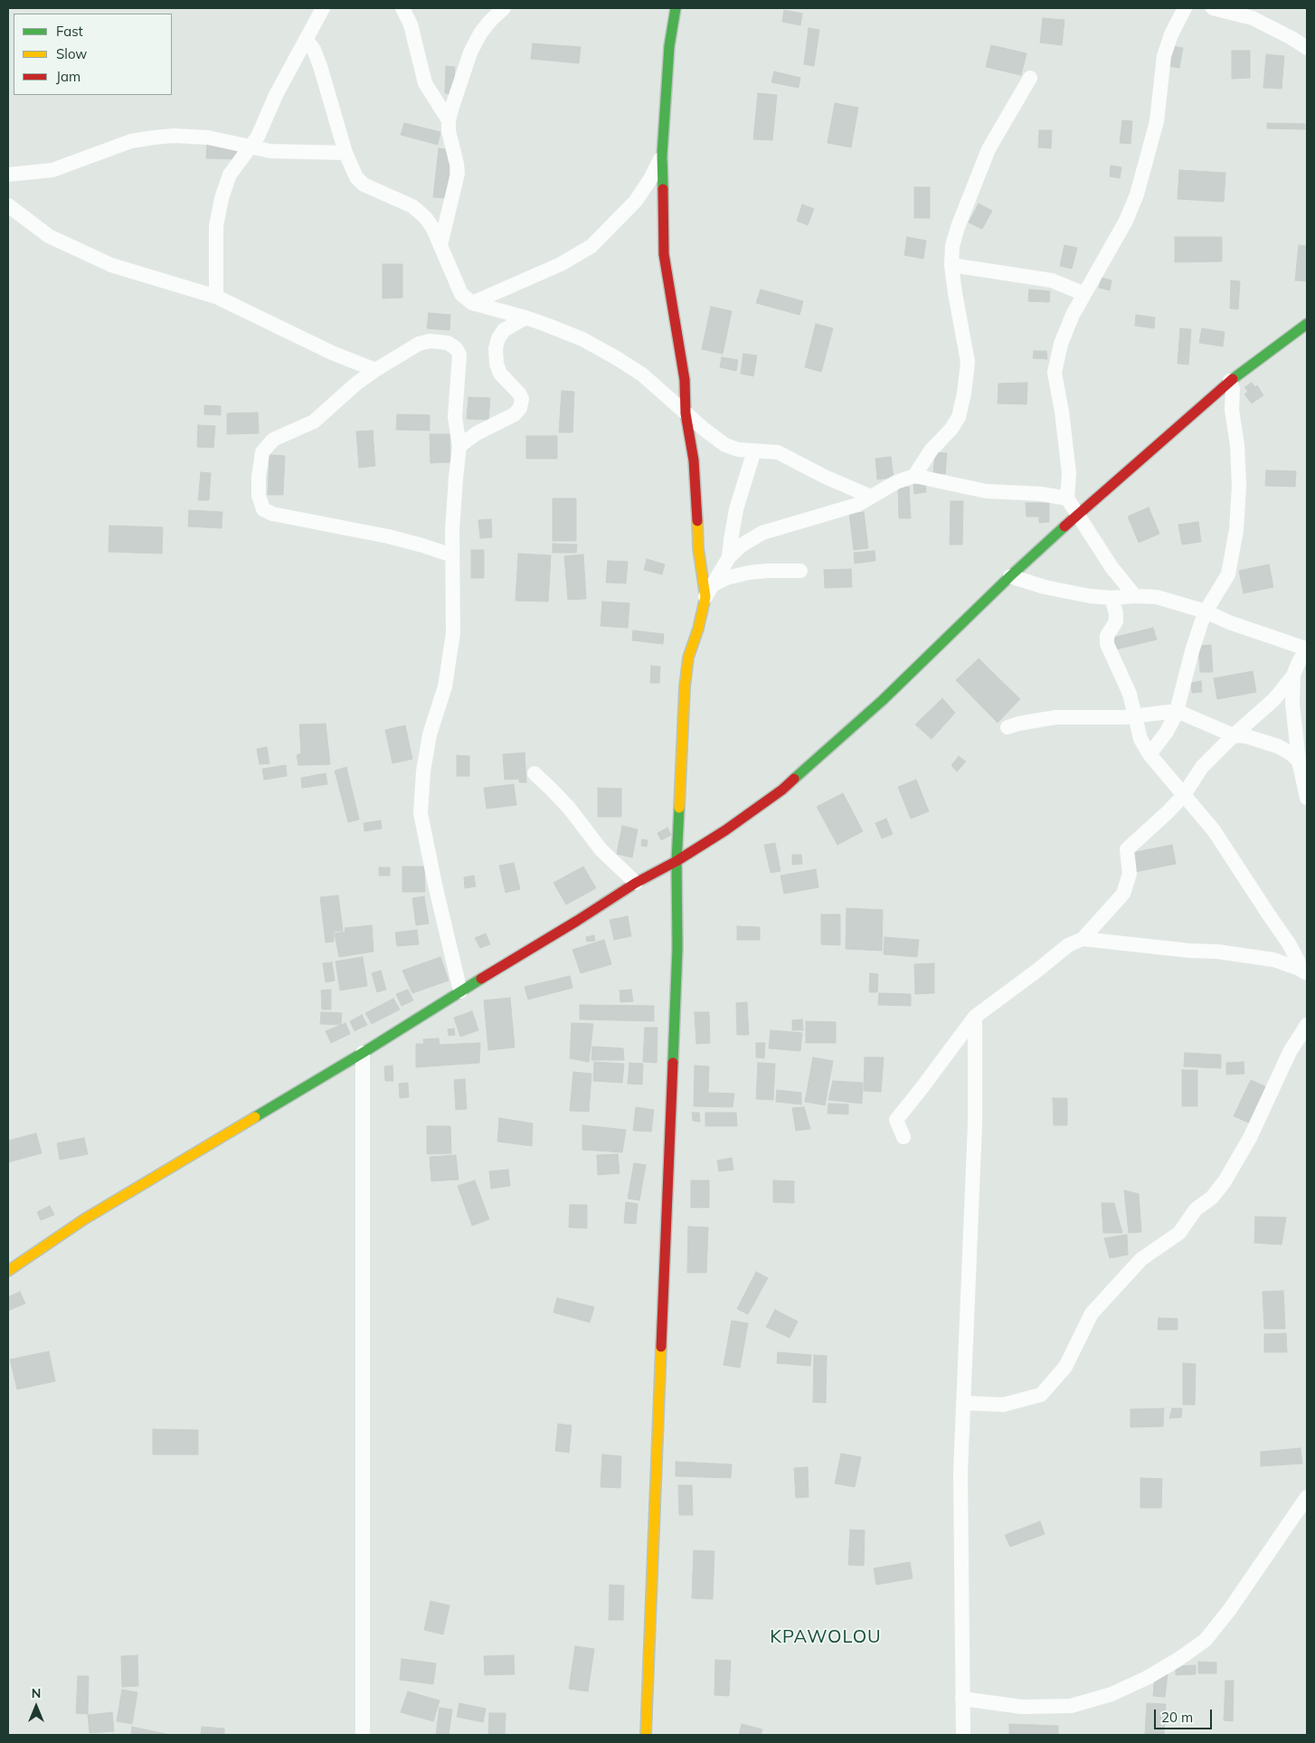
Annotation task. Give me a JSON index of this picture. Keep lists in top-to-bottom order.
{
  "districts": ["KPAWOLOU"],
  "legend": ["Fast", "Slow", "Jam"],
  "scale_bar": "20 m",
  "north": "top"
}
